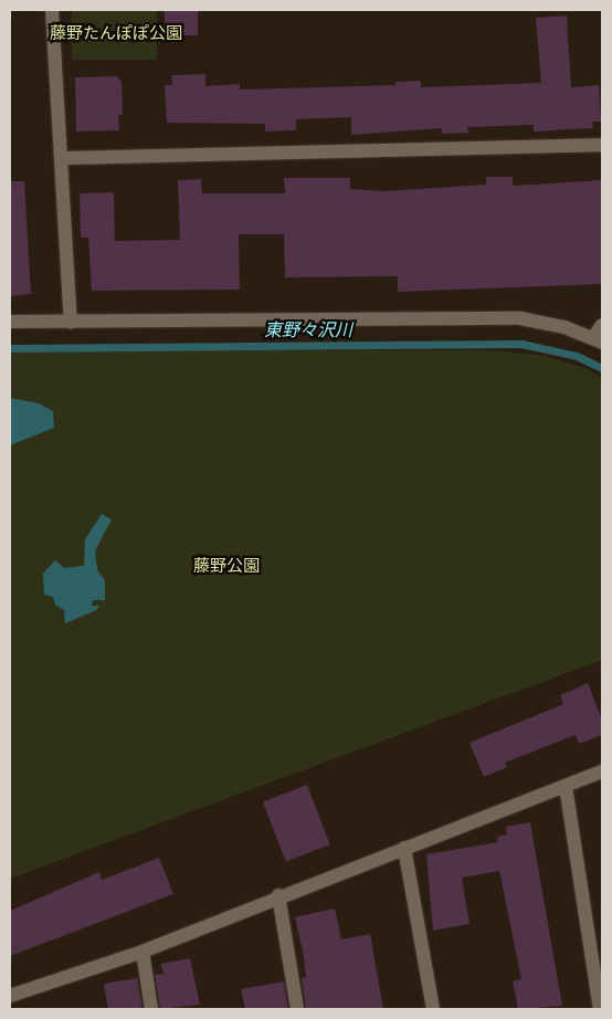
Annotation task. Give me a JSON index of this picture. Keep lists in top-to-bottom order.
{
  "water": ["東野々沢川"],
  "parks": ["藤野たんぽぽ公園", "藤野公園"]
}
